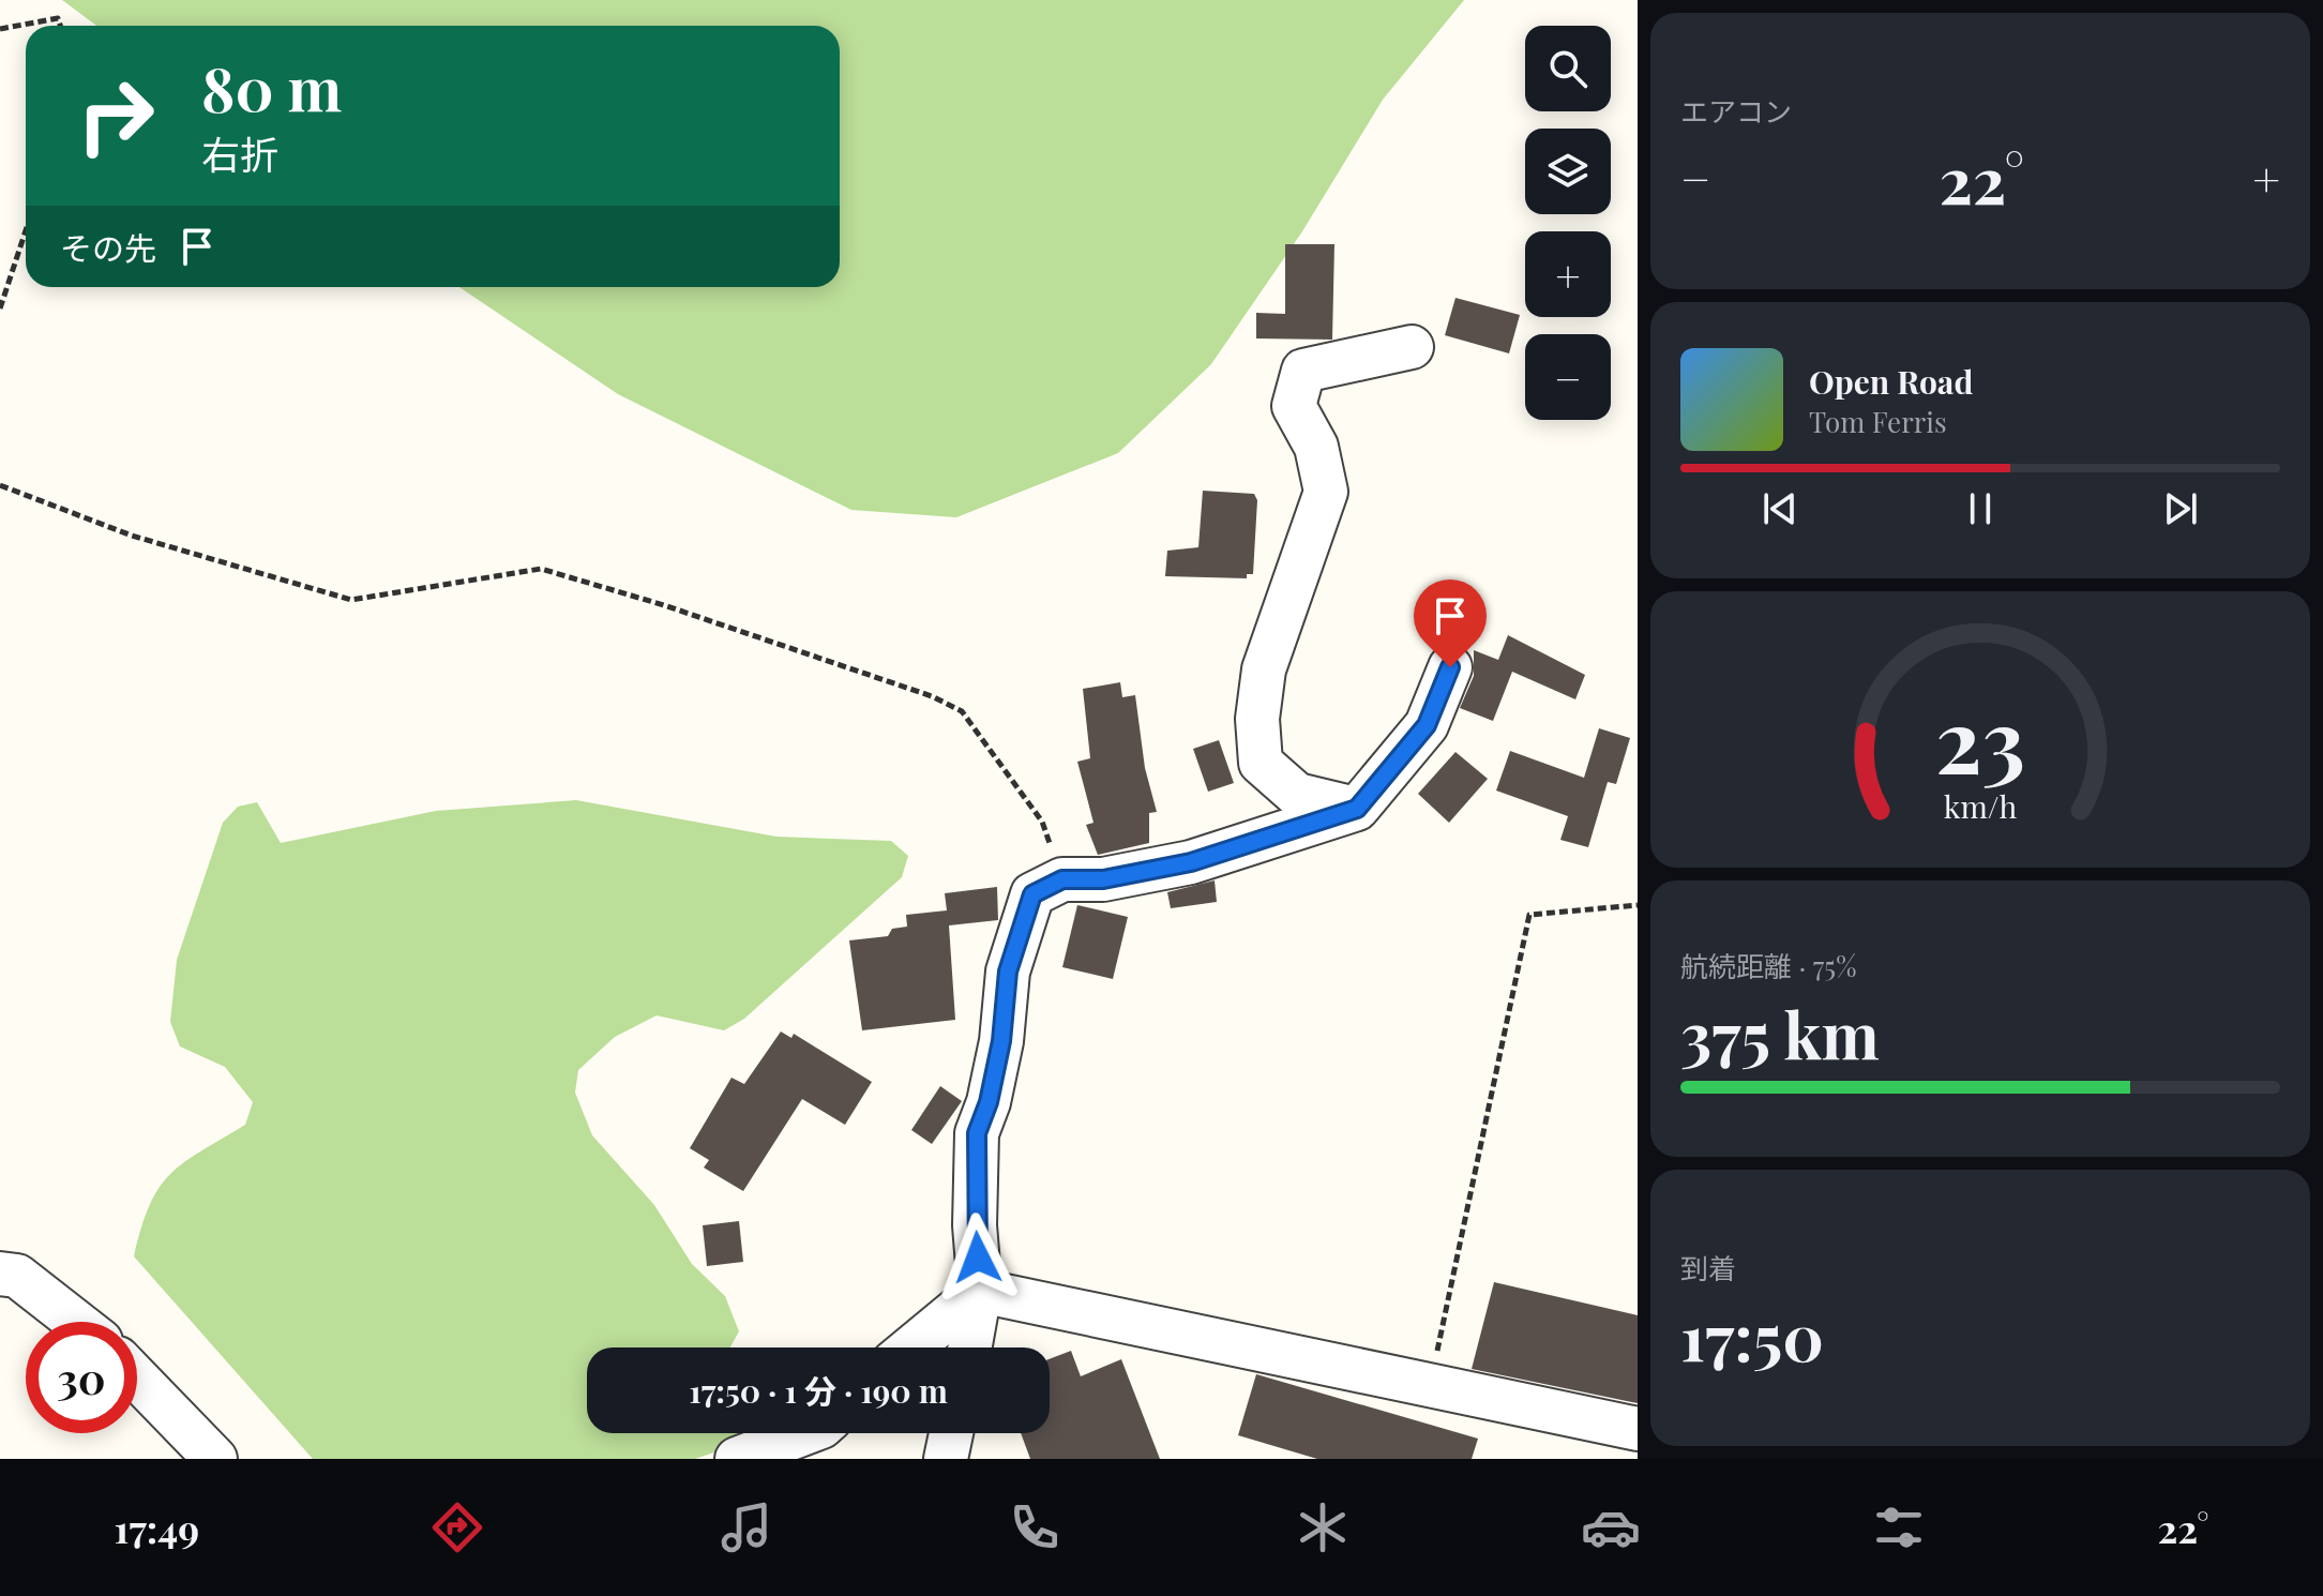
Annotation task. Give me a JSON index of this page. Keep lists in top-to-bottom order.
{
  "page": {
    "tile": [
      "エアコン",
      ["航続距離 · 75%", "375 km"],
      ["到着", "17:50"]
    ],
    "map_buttons": ["+", "−"],
    "turn": ["80 m", "右折"],
    "heat": ["−", "22°", "+"],
    "then": "その先",
    "song": ["Open Road", "Tom Ferris"],
    "limit": "30",
    "trip": "17:50 · 1 分 · 190 m",
    "tabs": ["17:49", "22°"],
    "gauge": ["23", "km/h"]
  }
}
